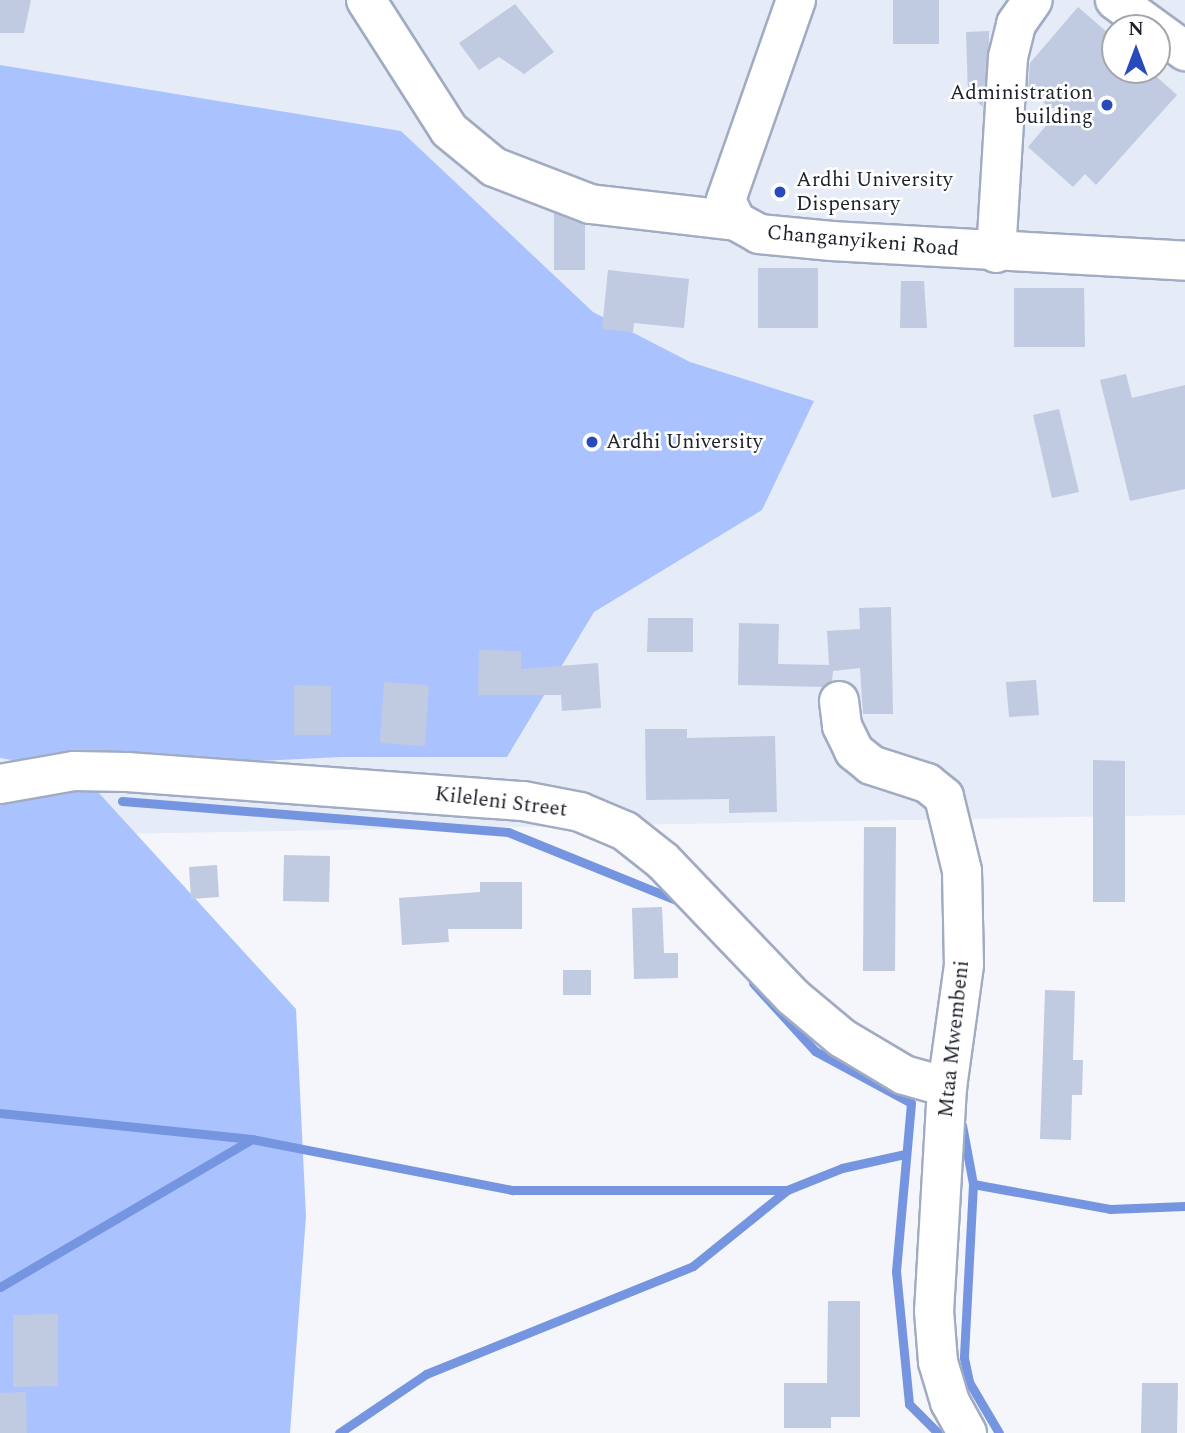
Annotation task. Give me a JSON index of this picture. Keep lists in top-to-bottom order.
{
  "streets": {
    "street": ["Changanyikeni Road", "Kileleni Street", "Mtaa Mwembeni"]
  },
  "crossings": [
    ["Kileleni Street", "Mtaa Mwembeni"]
  ],
  "places": ["Administration building", "Ardhi University Dispensary", "Ardhi University"],
  "north": "top"
}
